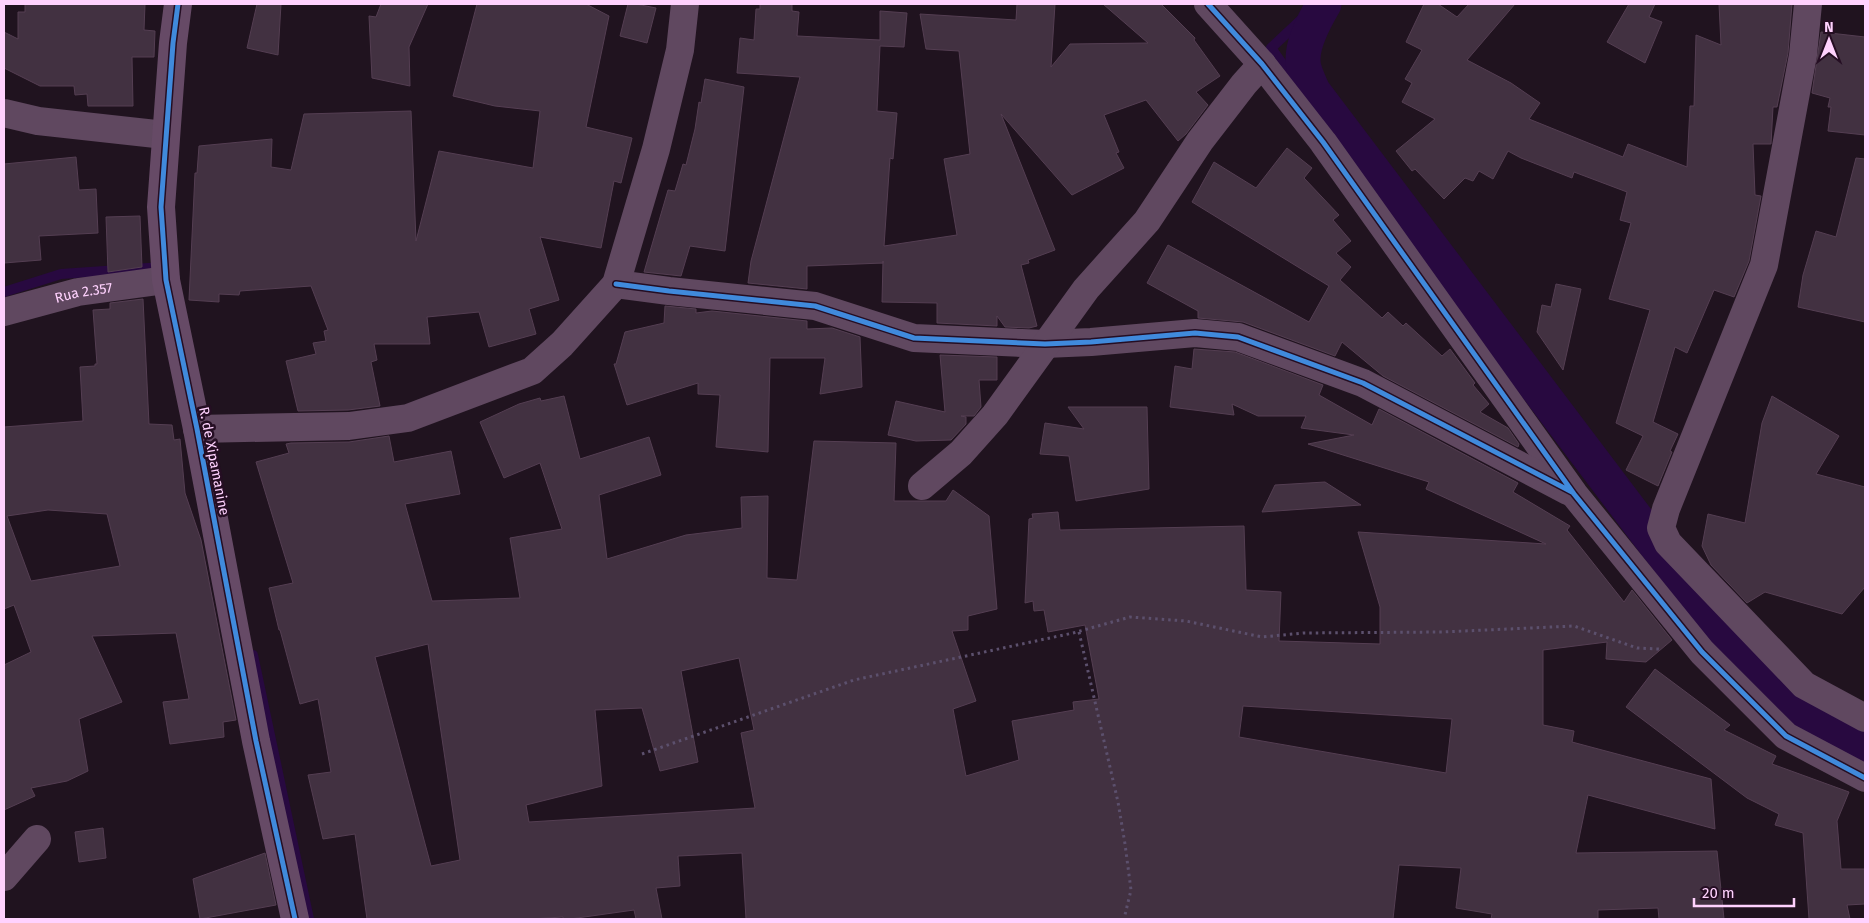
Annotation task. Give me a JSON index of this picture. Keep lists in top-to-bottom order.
{
  "streets": {
    "street": ["Rua 2.357", "R. de Xipamanine"]
  },
  "crossings": [
    ["Rua 2.357", "R. de Xipamanine"]
  ],
  "scale_bar": "20 m",
  "north": "top"
}
